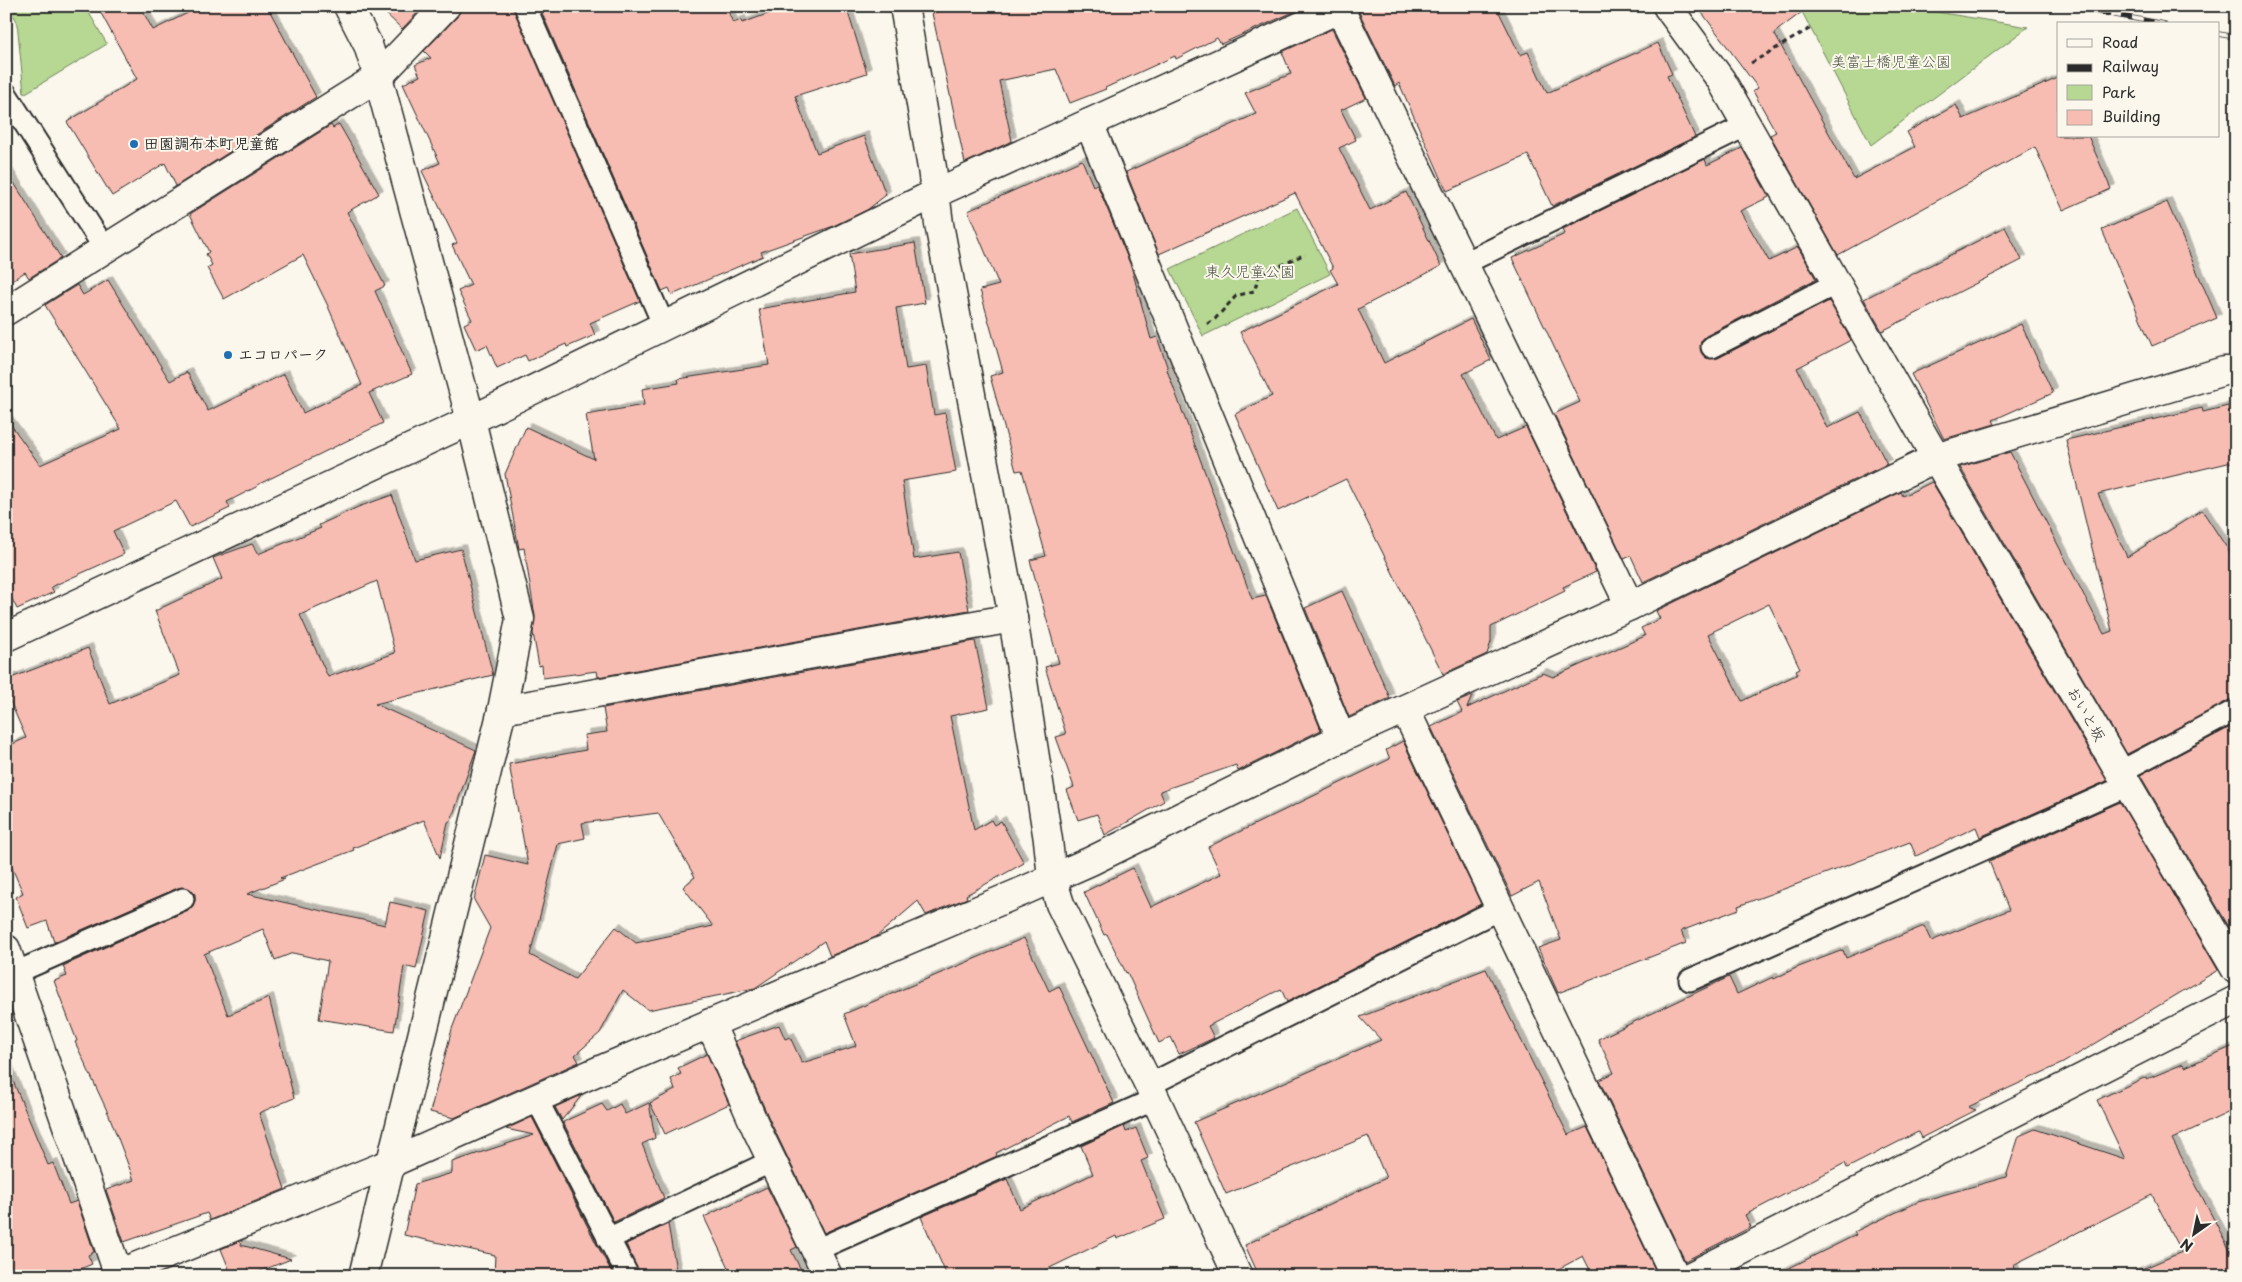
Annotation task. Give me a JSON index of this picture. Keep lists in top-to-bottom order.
{
  "streets": {
    "street": ["おいと坂"]
  },
  "parks": ["美富士橋児童公園", "東久児童公園"],
  "places": ["田園調布本町児童館", "エコロパーク"],
  "legend": [
    "Road",
    "Railway",
    "Park",
    "Building"
  ],
  "north": "bottom left"
}
